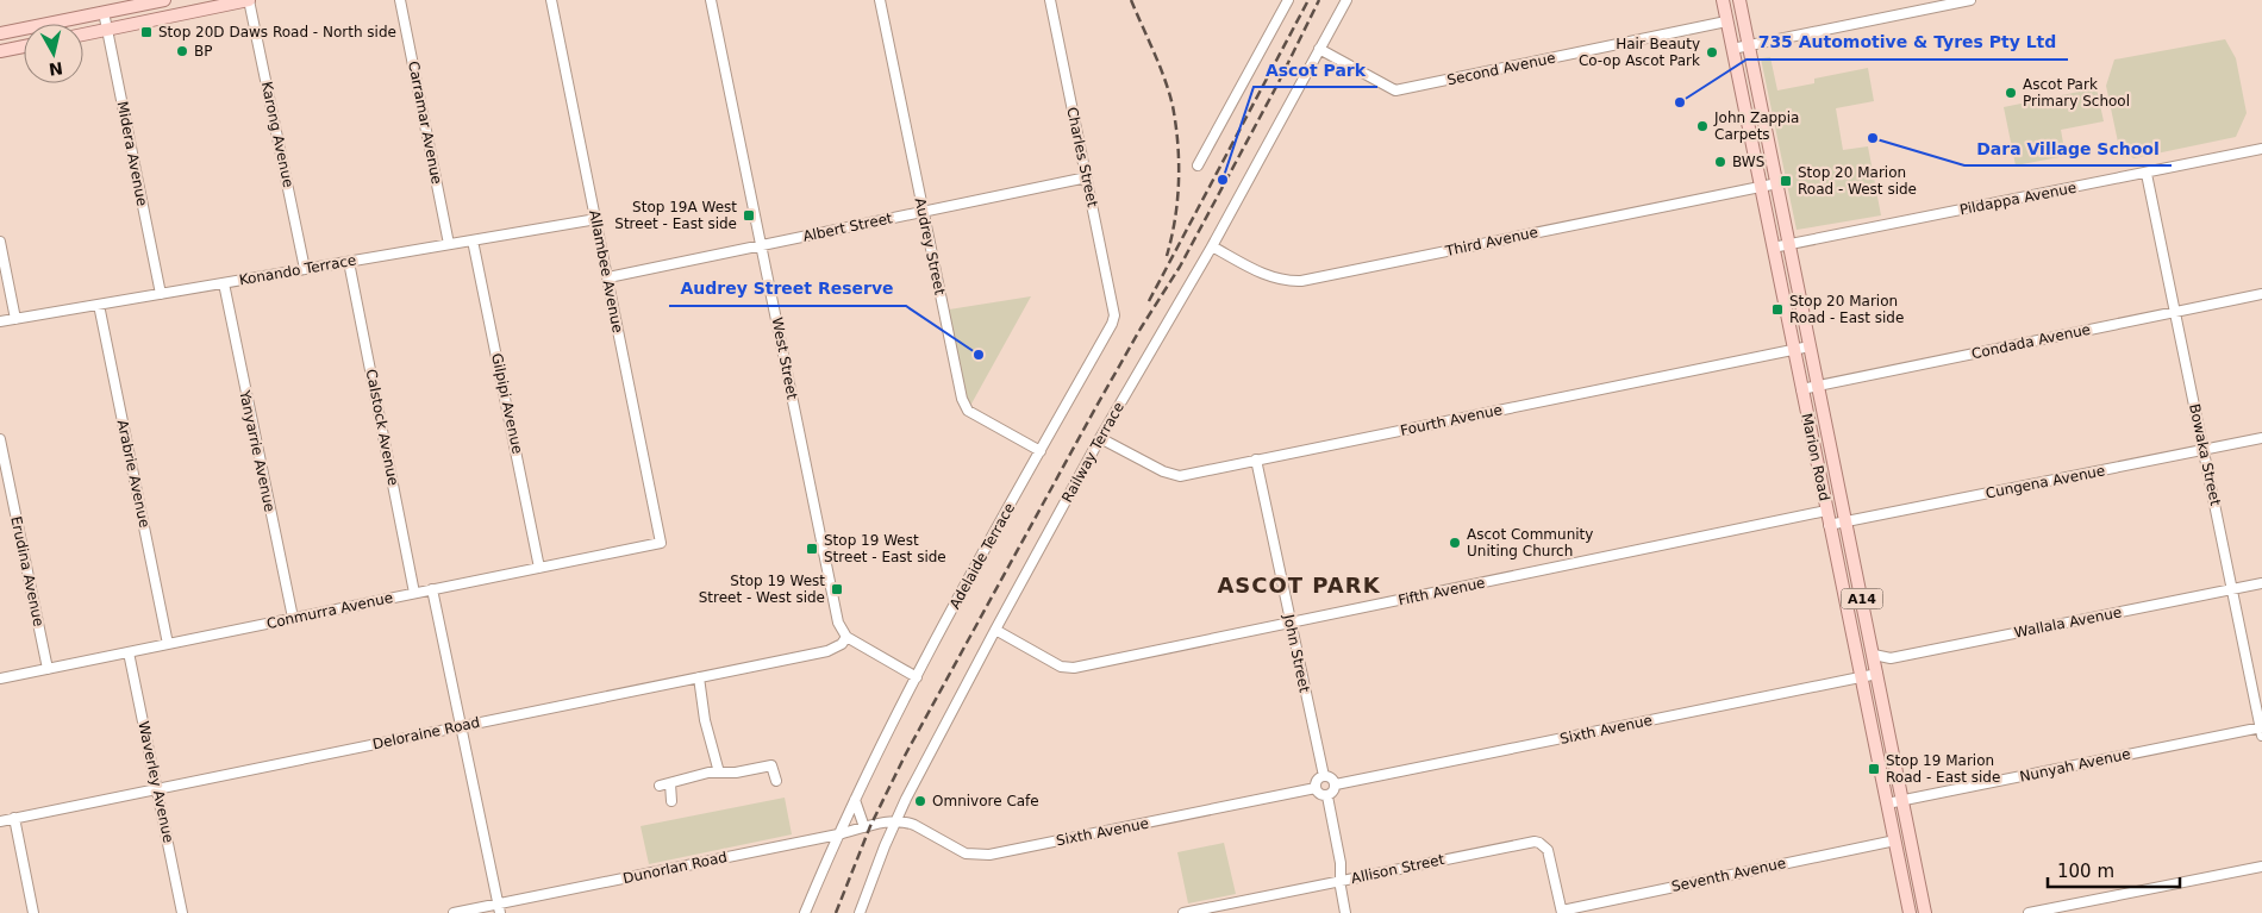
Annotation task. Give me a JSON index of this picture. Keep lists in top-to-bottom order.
{
  "streets": {
    "main road": ["Marion Road", "A14"],
    "street": [
      "Second Avenue",
      "Carramar Avenue",
      "Karong Avenue",
      "Midera Avenue",
      "Charles Street",
      "Pildappa Avenue",
      "Albert Street",
      "Third Avenue",
      "Audrey Street",
      "Konando Terrace",
      "Allambee Avenue",
      "Condada Avenue",
      "West Street",
      "Gilpipi Avenue",
      "Fourth Avenue",
      "Calstock Avenue",
      "Yanyarrie Avenue",
      "Railway Terrace",
      "Bowaka Street",
      "Arabrie Avenue",
      "Cungena Avenue",
      "Adelaide Terrace",
      "Erudina Avenue",
      "Fifth Avenue",
      "Conmurra Avenue",
      "Wallala Avenue",
      "John Street",
      "Sixth Avenue",
      "Deloraine Road",
      "Nunyah Avenue",
      "Waverley Avenue",
      "Dunorlan Road",
      "Allison Street",
      "Seventh Avenue"
    ]
  },
  "crossings": [
    ["Second Avenue", "Railway Terrace"],
    ["Second Avenue", "Marion Road"],
    ["Carramar Avenue", "Konando Terrace"],
    ["Karong Avenue", "Konando Terrace"],
    ["Midera Avenue", "Konando Terrace"],
    ["Charles Street", "Albert Street"],
    ["Charles Street", "Adelaide Terrace"],
    ["Pildappa Avenue", "Bowaka Street"],
    ["Pildappa Avenue", "Marion Road"],
    ["Albert Street", "Audrey Street"],
    ["Albert Street", "Allambee Avenue"],
    ["Albert Street", "West Street"],
    ["Third Avenue", "Railway Terrace"],
    ["Third Avenue", "Marion Road"],
    ["Audrey Street", "Adelaide Terrace"],
    ["Konando Terrace", "Allambee Avenue"],
    ["Konando Terrace", "Gilpipi Avenue"],
    ["Konando Terrace", "Calstock Avenue"],
    ["Konando Terrace", "Yanyarrie Avenue"],
    ["Konando Terrace", "Arabrie Avenue"],
    ["Allambee Avenue", "Conmurra Avenue"],
    ["Condada Avenue", "Bowaka Street"],
    ["Condada Avenue", "Marion Road"],
    ["West Street", "Deloraine Road"],
    ["Gilpipi Avenue", "Conmurra Avenue"],
    ["Fourth Avenue", "Railway Terrace"],
    ["Fourth Avenue", "Marion Road"],
    ["Fourth Avenue", "John Street"],
    ["Calstock Avenue", "Conmurra Avenue"],
    ["Yanyarrie Avenue", "Conmurra Avenue"],
    ["Railway Terrace", "Fifth Avenue"],
    ["Railway Terrace", "Sixth Avenue"],
    ["Railway Terrace", "Dunorlan Road"],
    ["Bowaka Street", "Cungena Avenue"],
    ["Bowaka Street", "Wallala Avenue"],
    ["Bowaka Street", "Nunyah Avenue"],
    ["Marion Road", "Cungena Avenue"],
    ["Marion Road", "Fifth Avenue"],
    ["Marion Road", "Wallala Avenue"],
    ["Marion Road", "Sixth Avenue"],
    ["Marion Road", "Nunyah Avenue"],
    ["Marion Road", "Seventh Avenue"],
    ["Arabrie Avenue", "Conmurra Avenue"],
    ["Adelaide Terrace", "Dunorlan Road"],
    ["Erudina Avenue", "Conmurra Avenue"],
    ["Fifth Avenue", "John Street"],
    ["Conmurra Avenue", "Waverley Avenue"],
    ["John Street", "Sixth Avenue"],
    ["Sixth Avenue", "Dunorlan Road"],
    ["Deloraine Road", "Waverley Avenue"],
    ["Allison Street", "Seventh Avenue"]
  ],
  "districts": ["ASCOT PARK"],
  "places": {
    "transit": [
      "Stop 20D Daws Road - North side",
      "Stop 20 Marion Road - West side",
      "Stop 19A West Street - East side",
      "Stop 20 Marion Road - East side",
      "Stop 19 West Street - East side",
      "Stop 19 West Street - West side",
      "Stop 19 Marion Road - East side"
    ],
    "other": [
      "BP",
      "Hair Beauty Co-op Ascot Park",
      "Ascot Park Primary School",
      "735 Automotive & Tyres Pty Ltd",
      "John Zappia Carpets",
      "Dara Village School",
      "BWS",
      "Ascot Park",
      "Audrey Street Reserve",
      "Ascot Community Uniting Church",
      "Omnivore Cafe"
    ]
  },
  "scale_bar": "100 m",
  "north": "bottom"
}
